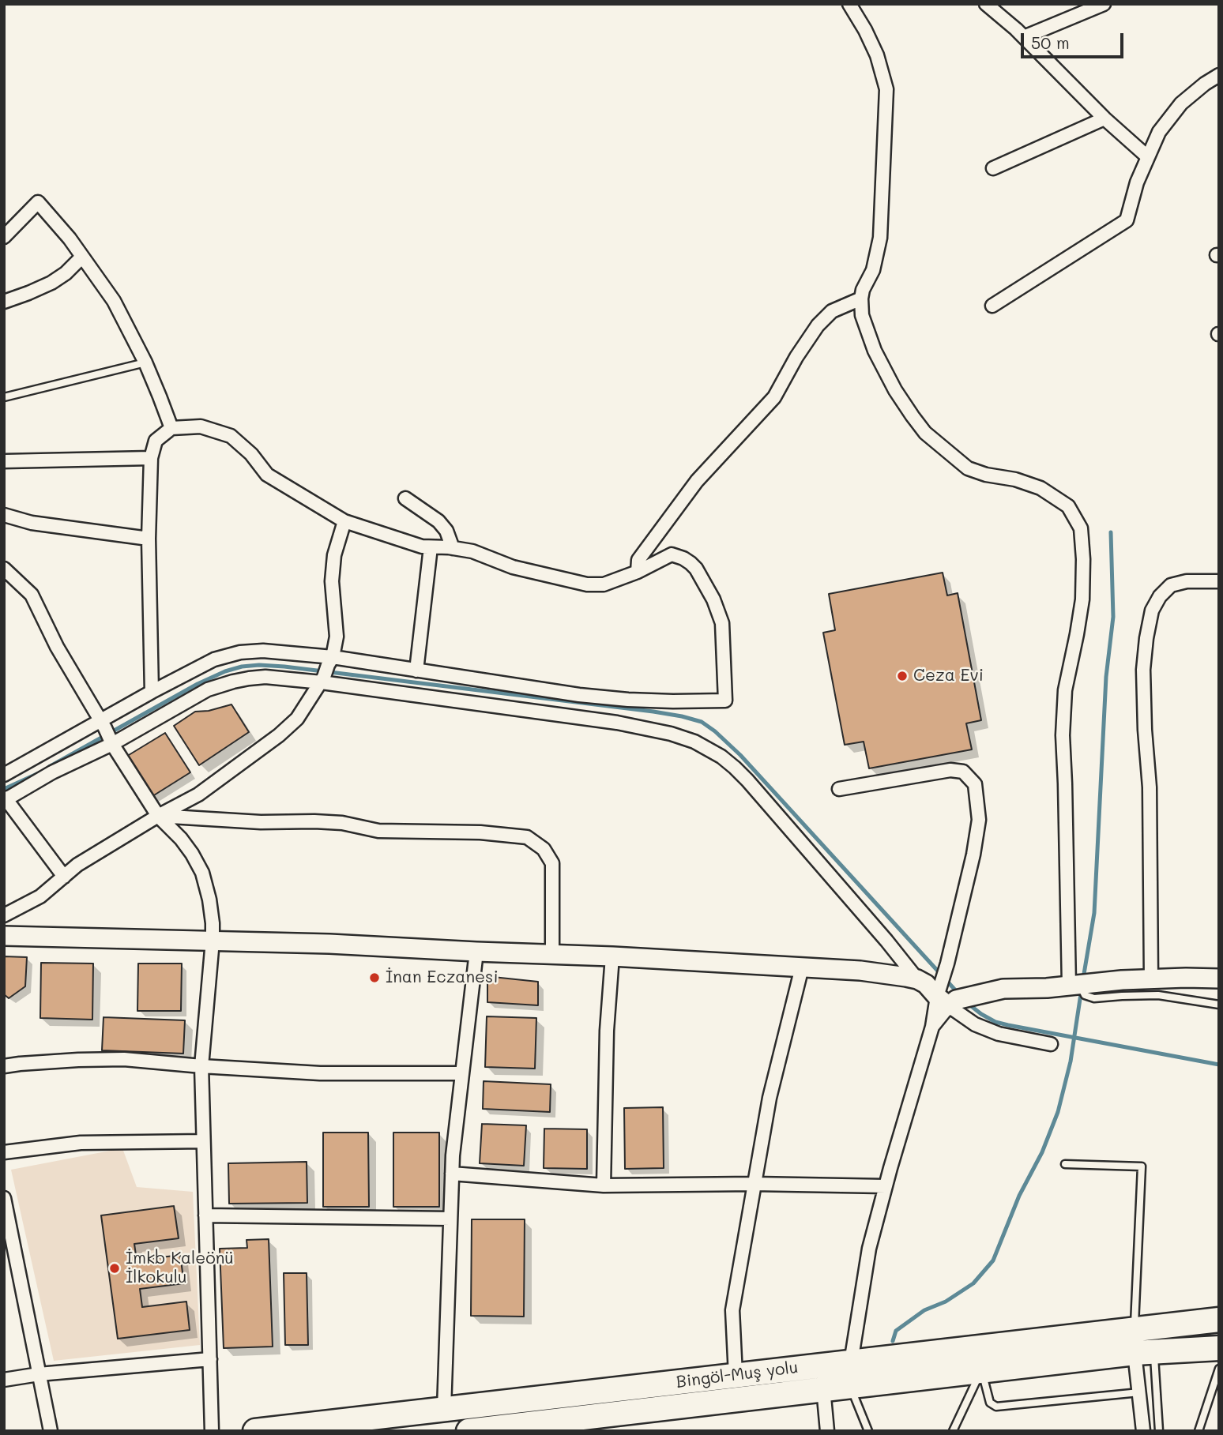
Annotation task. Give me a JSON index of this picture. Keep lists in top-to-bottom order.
{
  "streets": {
    "highway": ["Bingöl-Muş yolu"]
  },
  "places": ["Ceza Evi", "İnan Eczanesi", "İmkb Kaleönü İlkokulu"],
  "scale_bar": "50 m"
}
